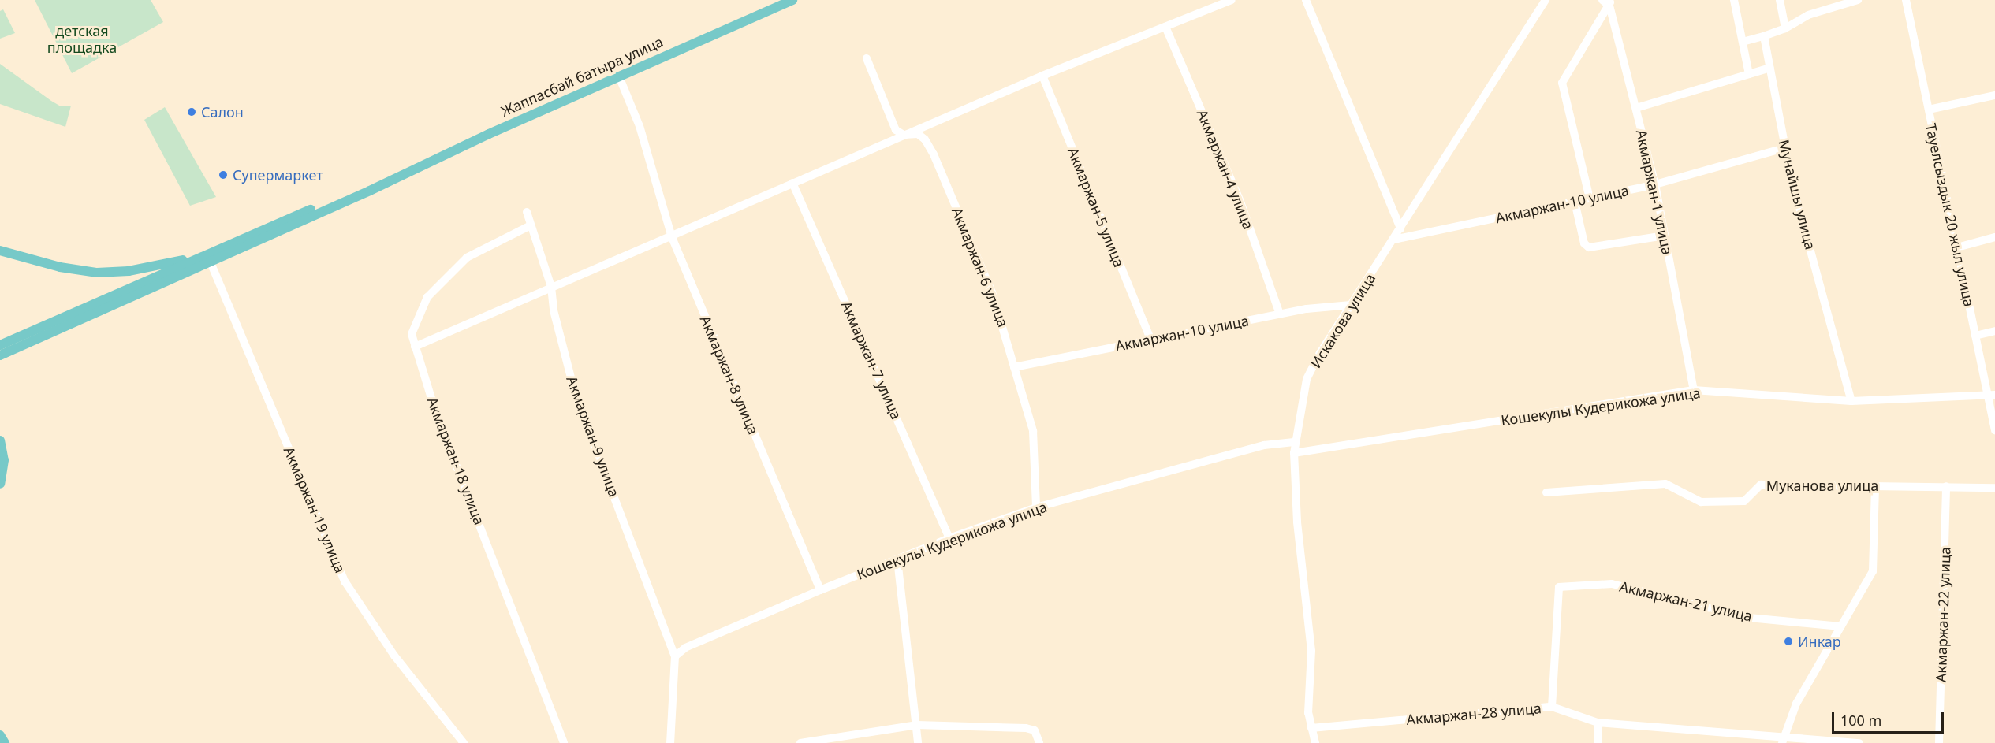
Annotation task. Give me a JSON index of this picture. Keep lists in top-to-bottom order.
{
  "streets": {
    "main road": ["Жаппасбай батыра улица"],
    "street": [
      "Акмаржан-4 улица",
      "Акмаржан-1 улица",
      "Мунайшы улица",
      "Акмаржан-10 улица",
      "Акмаржан-5 улица",
      "Тауелсыздык 20 жыл улица",
      "Акмаржан-6 улица",
      "Искакова улица",
      "Акмаржан-7 улица",
      "Акмаржан-8 улица",
      "Кошекулы Кудерикожа улица",
      "Акмаржан-9 улица",
      "Акмаржан-18 улица",
      "Муканова улица",
      "Акмаржан-19 улица",
      "Акмаржан-21 улица",
      "Акмаржан-22 улица",
      "Акмаржан-28 улица"
    ]
  },
  "crossings": [
    ["Жаппасбай батыра улица", "Акмаржан-8 улица"],
    ["Жаппасбай батыра улица", "Акмаржан-19 улица"],
    ["Акмаржан-4 улица", "Акмаржан-10 улица"],
    ["Акмаржан-1 улица", "Акмаржан-10 улица"],
    ["Акмаржан-1 улица", "Кошекулы Кудерикожа улица"],
    ["Мунайшы улица", "Акмаржан-10 улица"],
    ["Мунайшы улица", "Кошекулы Кудерикожа улица"],
    ["Акмаржан-10 улица", "Акмаржан-5 улица"],
    ["Акмаржан-10 улица", "Акмаржан-6 улица"],
    ["Акмаржан-10 улица", "Искакова улица"],
    ["Тауелсыздык 20 жыл улица", "Кошекулы Кудерикожа улица"],
    ["Акмаржан-6 улица", "Кошекулы Кудерикожа улица"],
    ["Искакова улица", "Кошекулы Кудерикожа улица"],
    ["Искакова улица", "Акмаржан-28 улица"],
    ["Акмаржан-7 улица", "Кошекулы Кудерикожа улица"],
    ["Акмаржан-8 улица", "Кошекулы Кудерикожа улица"],
    ["Кошекулы Кудерикожа улица", "Акмаржан-9 улица"],
    ["Акмаржан-9 улица", "Акмаржан-18 улица"],
    ["Муканова улица", "Акмаржан-22 улица"],
    ["Акмаржан-21 улица", "Акмаржан-28 улица"]
  ],
  "parks": ["детская площадка"],
  "places": ["Салон", "Супермаркет", "Инкар"],
  "scale_bar": "100 m"
}
